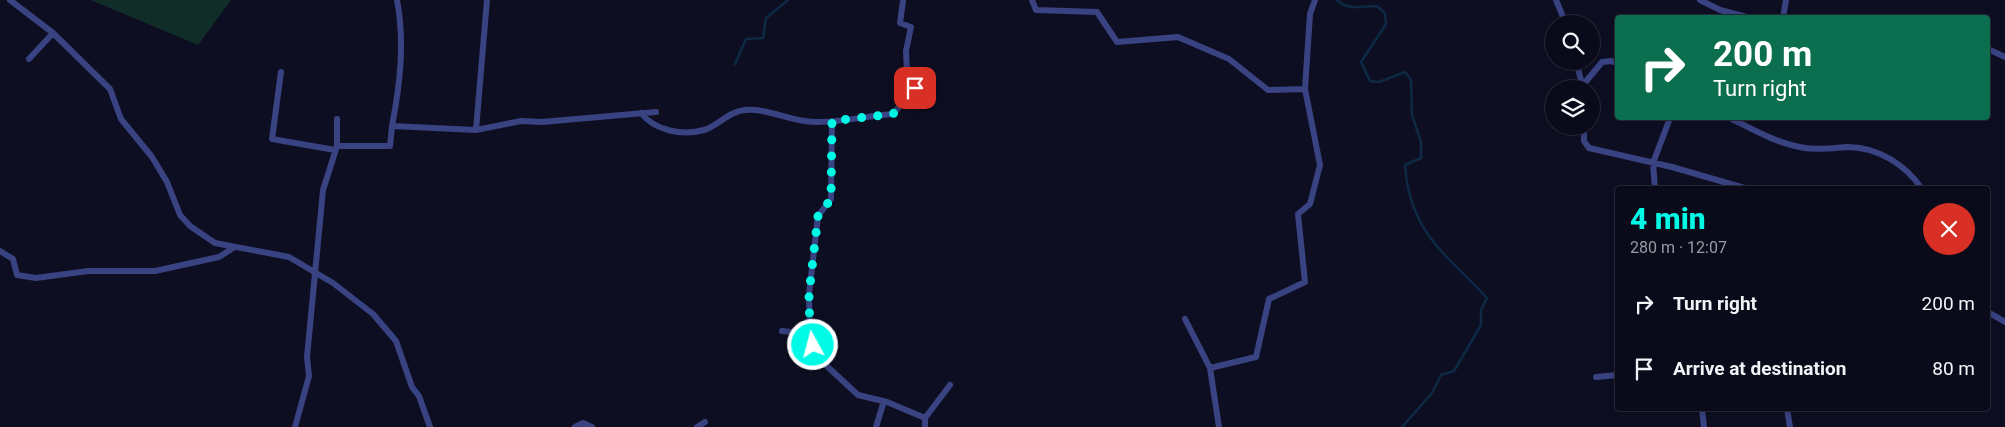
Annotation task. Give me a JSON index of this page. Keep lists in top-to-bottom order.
{
  "page": {
    "turn": ["200 m", "Turn right"],
    "heading": ["4 min", "280 m · 12:07"],
    "list": [
      {
        "name": "Turn right",
        "value": "200 m"
      },
      {
        "name": "Arrive at destination",
        "value": "80 m"
      }
    ]
  }
}
